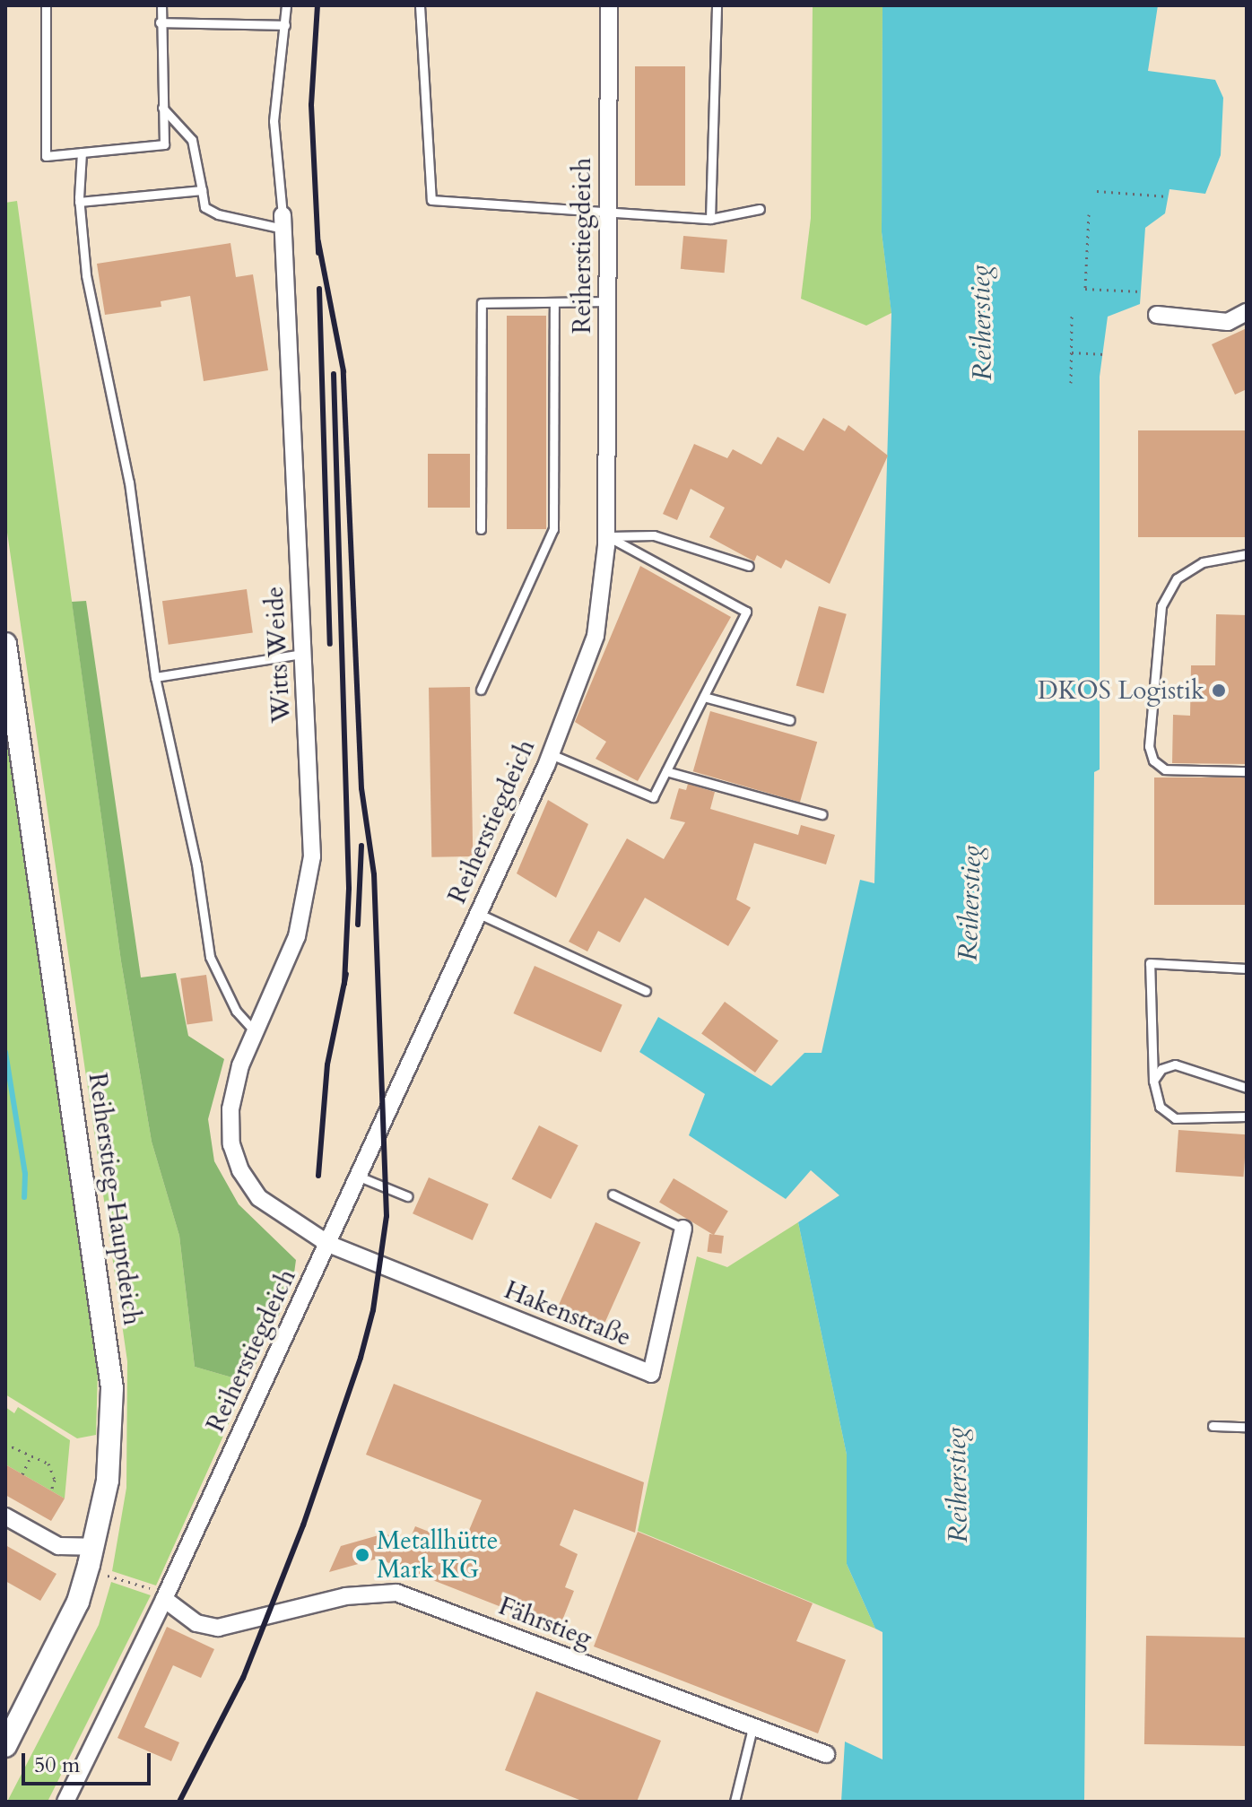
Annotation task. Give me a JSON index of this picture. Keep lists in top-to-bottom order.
{
  "streets": {
    "main road": ["Reiherstieg-Hauptdeich"],
    "street": [
      "Reiherstiegdeich",
      "Witts Weide",
      "Hakenstraße",
      "Fährstieg"
    ]
  },
  "crossings": [
    ["Reiherstiegdeich", "Witts Weide"],
    ["Reiherstiegdeich", "Hakenstraße"],
    ["Reiherstiegdeich", "Fährstieg"],
    ["Witts Weide", "Hakenstraße"]
  ],
  "water": ["Reiherstieg"],
  "places": ["DKOS Logistik", "Metallhütte Mark KG"],
  "scale_bar": "50 m"
}
